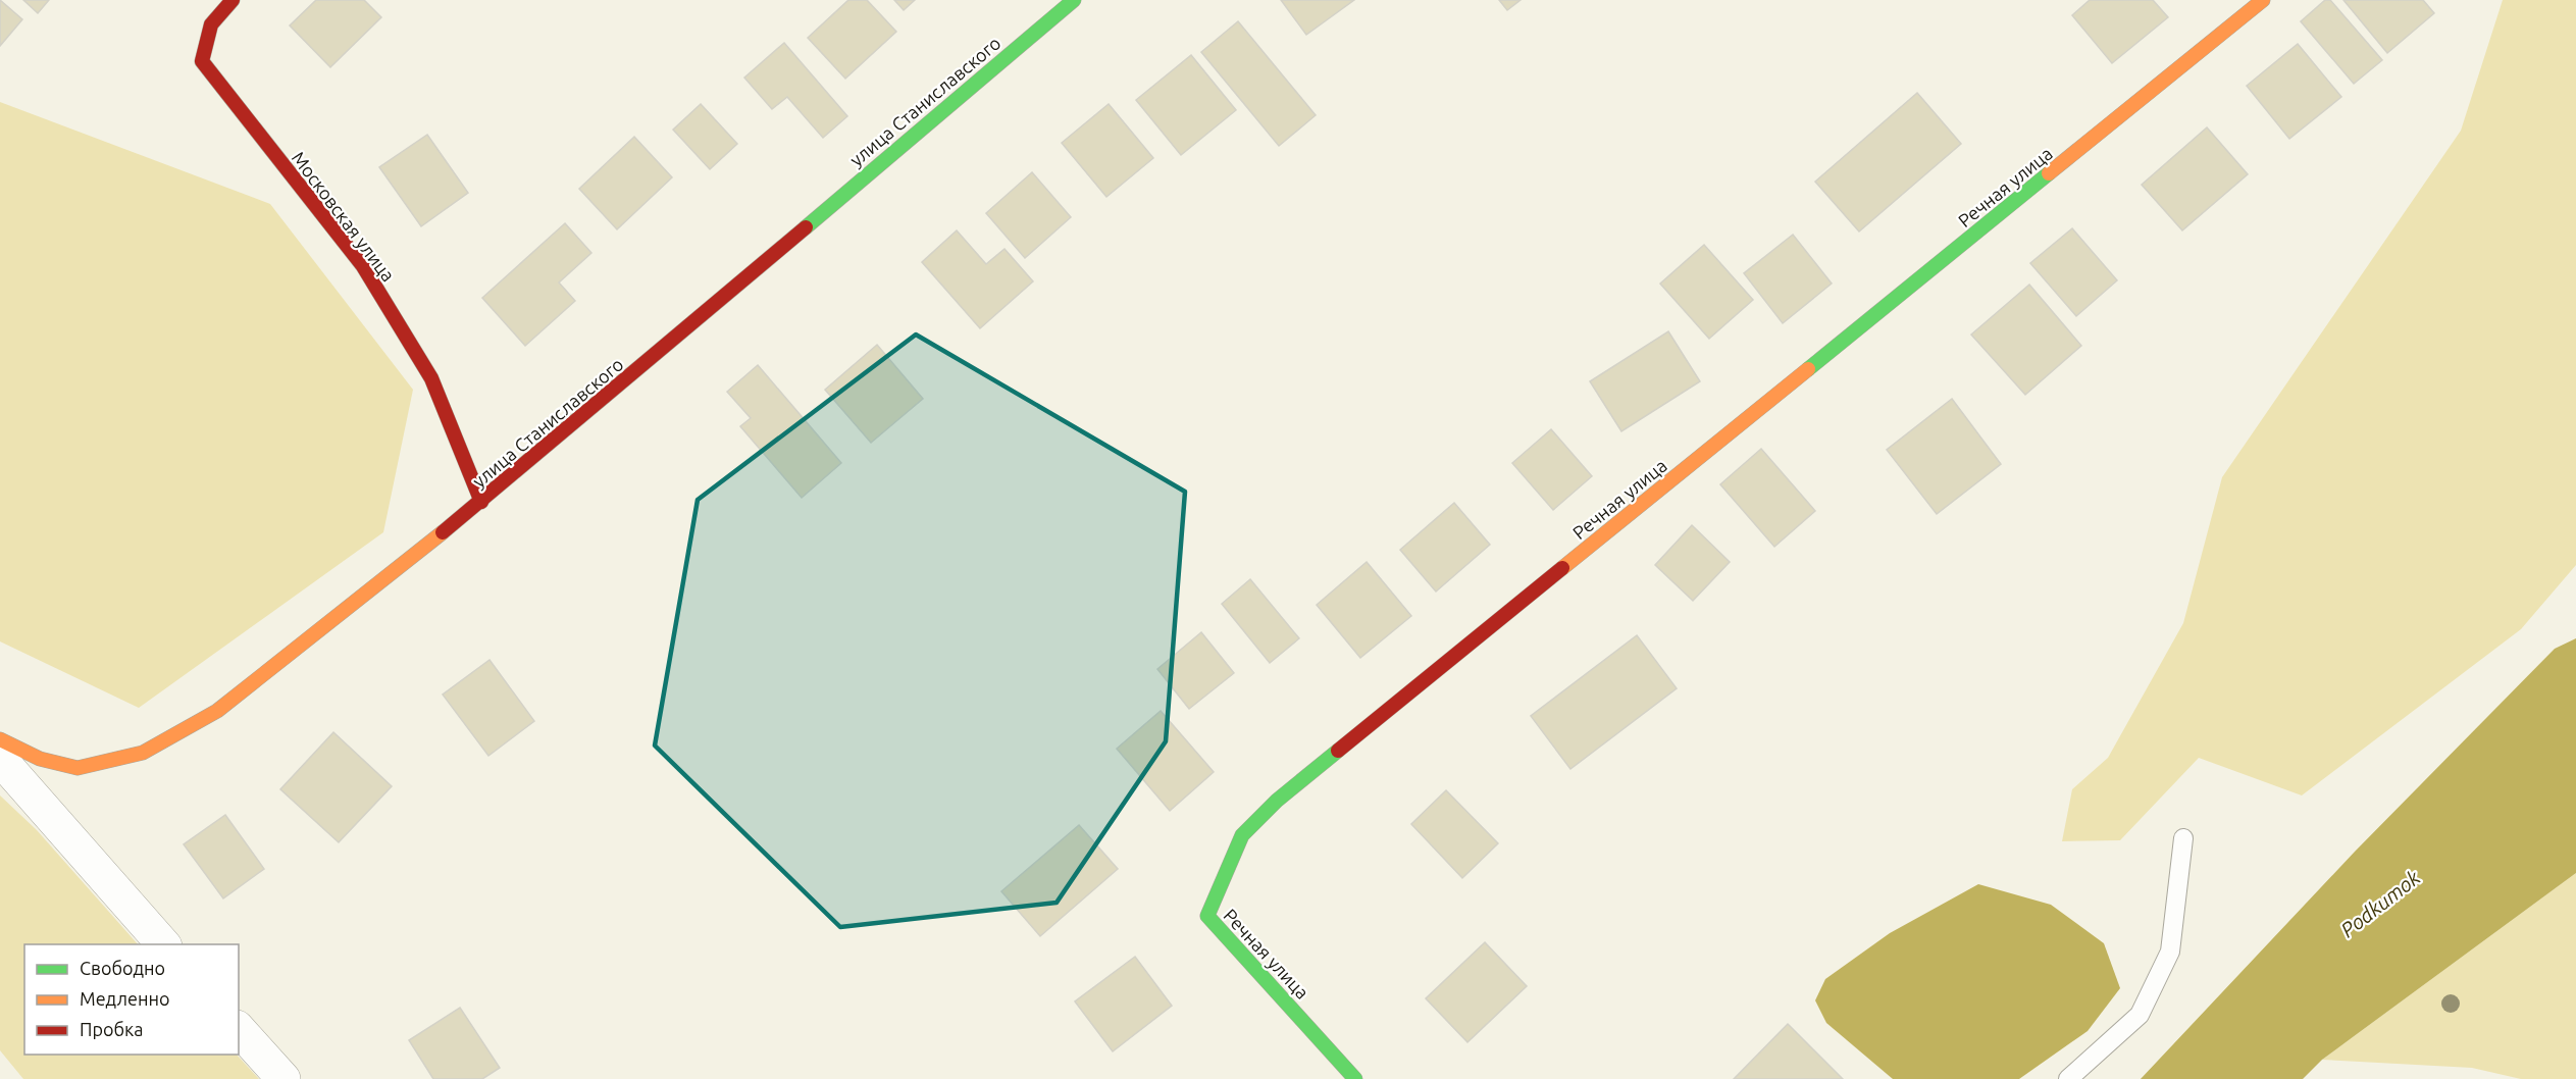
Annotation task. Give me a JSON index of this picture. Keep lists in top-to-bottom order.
{
  "streets": {
    "street": ["улица Станиславского", "Речная улица", "Московская улица"]
  },
  "crossings": [
    ["улица Станиславского", "Московская улица"]
  ],
  "water": ["Podkumok"],
  "legend": ["Свободно", "Медленно", "Пробка"]
}
